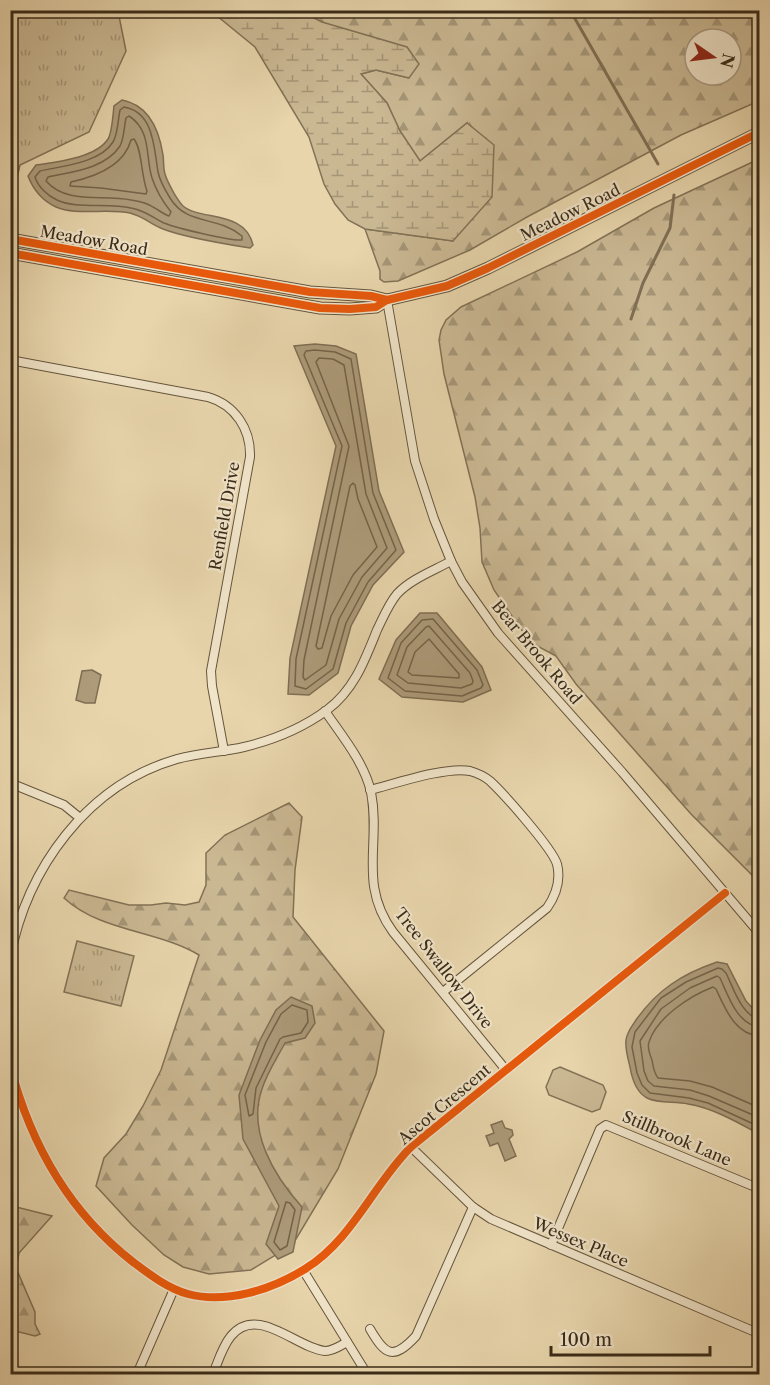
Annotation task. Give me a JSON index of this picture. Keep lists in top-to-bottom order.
{
  "streets": {
    "street": [
      "Meadow Road",
      "Renfield Drive",
      "Bear Brook Road",
      "Tree Swallow Drive",
      "Ascot Crescent",
      "Stillbrook Lane",
      "Wessex Place"
    ]
  },
  "crossings": [
    ["Meadow Road", "Bear Brook Road"],
    ["Bear Brook Road", "Ascot Crescent"],
    ["Tree Swallow Drive", "Ascot Crescent"],
    ["Ascot Crescent", "Wessex Place"],
    ["Stillbrook Lane", "Wessex Place"]
  ],
  "scale_bar": "100 m",
  "north": "right"
}
